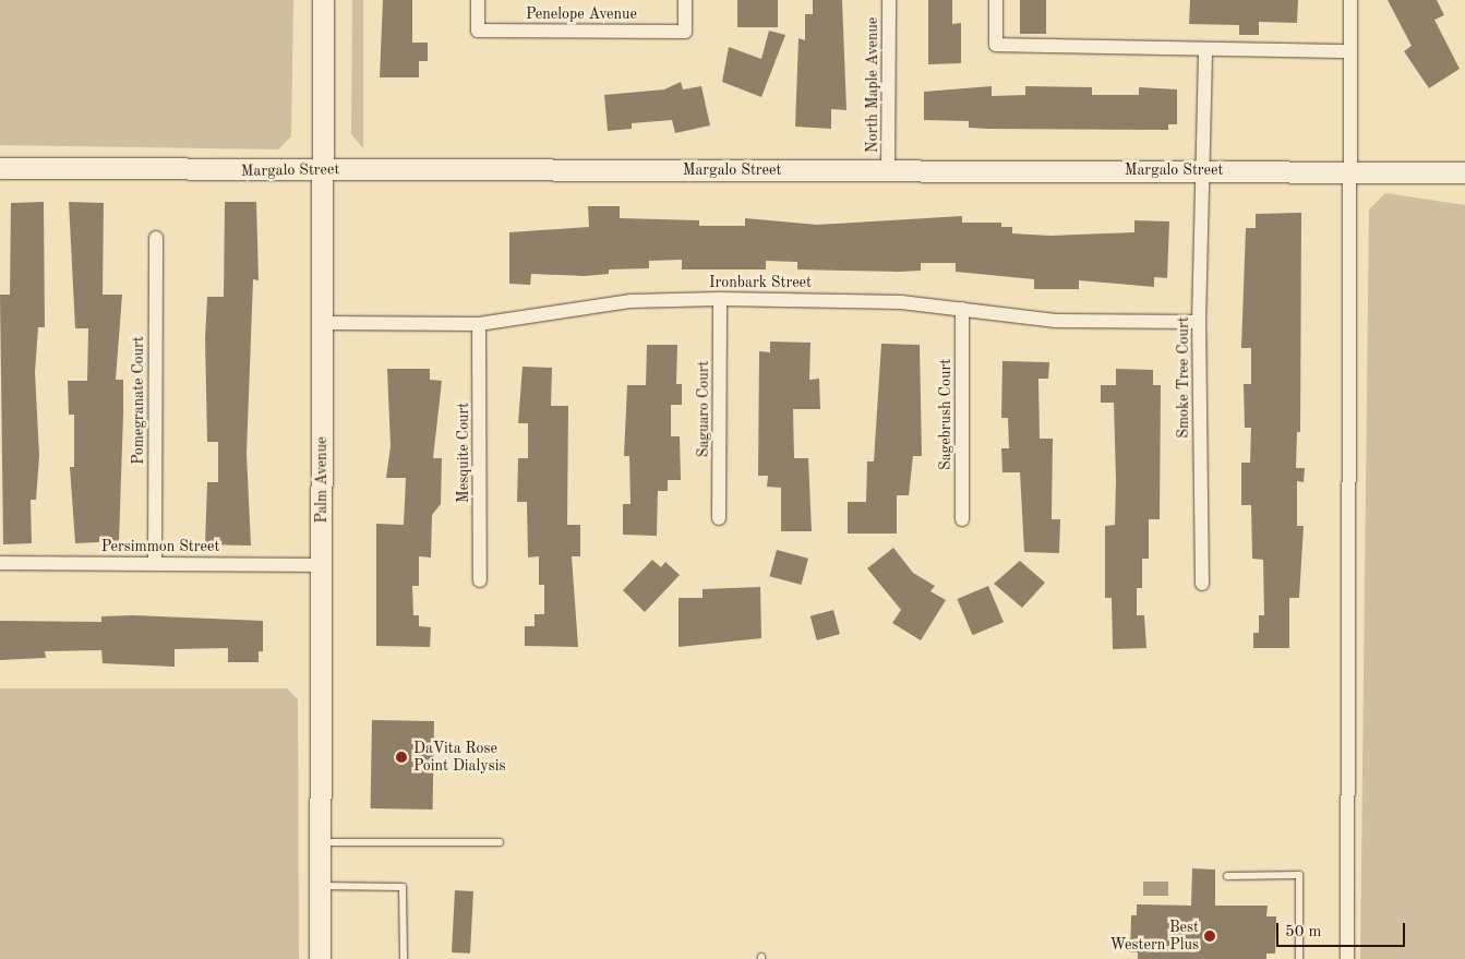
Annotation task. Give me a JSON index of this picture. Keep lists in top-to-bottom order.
{
  "streets": {
    "street": [
      "Penelope Avenue",
      "North Maple Avenue",
      "Margalo Street",
      "Ironbark Street",
      "Smoke Tree Court",
      "Pomegranate Court",
      "Saguaro Court",
      "Sagebrush Court",
      "Mesquite Court",
      "Palm Avenue",
      "Persimmon Street"
    ]
  },
  "crossings": [
    ["North Maple Avenue", "Margalo Street"],
    ["Margalo Street", "Smoke Tree Court"],
    ["Margalo Street", "Palm Avenue"],
    ["Ironbark Street", "Smoke Tree Court"],
    ["Ironbark Street", "Saguaro Court"],
    ["Ironbark Street", "Sagebrush Court"],
    ["Ironbark Street", "Mesquite Court"],
    ["Ironbark Street", "Palm Avenue"],
    ["Pomegranate Court", "Persimmon Street"],
    ["Palm Avenue", "Persimmon Street"]
  ],
  "places": ["DaVita Rose Point Dialysis", "Best Western Plus"],
  "scale_bar": "50 m"
}
